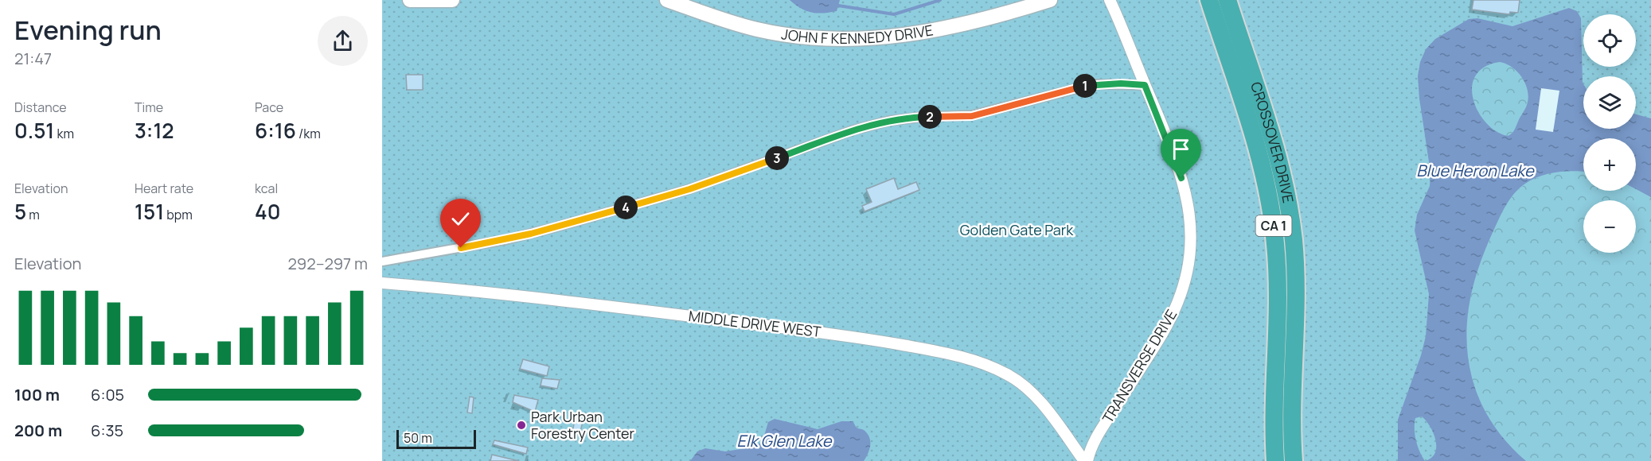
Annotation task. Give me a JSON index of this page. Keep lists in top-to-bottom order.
{
  "streets": {
    "highway": ["CROSSOVER DRIVE", "CA 1"],
    "street": ["JOHN F KENNEDY DRIVE", "MIDDLE DRIVE WEST", "TRANSVERSE DRIVE"]
  },
  "crossings": [
    ["MIDDLE DRIVE WEST", "TRANSVERSE DRIVE"]
  ],
  "water": ["Blue Heron Lake", "Elk Glen Lake"],
  "parks": ["Golden Gate Park"],
  "places": ["Park Urban Forestry Center"],
  "scale_bar": "50 m",
  "page": {
    "heading": ["Evening run", "21:47"],
    "map_buttons": ["+", "−"],
    "pins": [
      "1",
      "2",
      "3",
      "4"
    ],
    "stats": [
      ["Distance", "0.51 km"],
      ["Time", "3:12"],
      ["Pace", "6:16 /km"],
      ["Elevation", "5 m"],
      ["Heart rate", "151 bpm"],
      ["kcal", "40"]
    ],
    "chart": ["Elevation", "292–297 m"],
    "list": [
      {
        "name": "100 m",
        "note": "6:05"
      },
      {
        "name": "200 m",
        "note": "6:35"
      }
    ],
    "scale": "50 m"
  }
}
